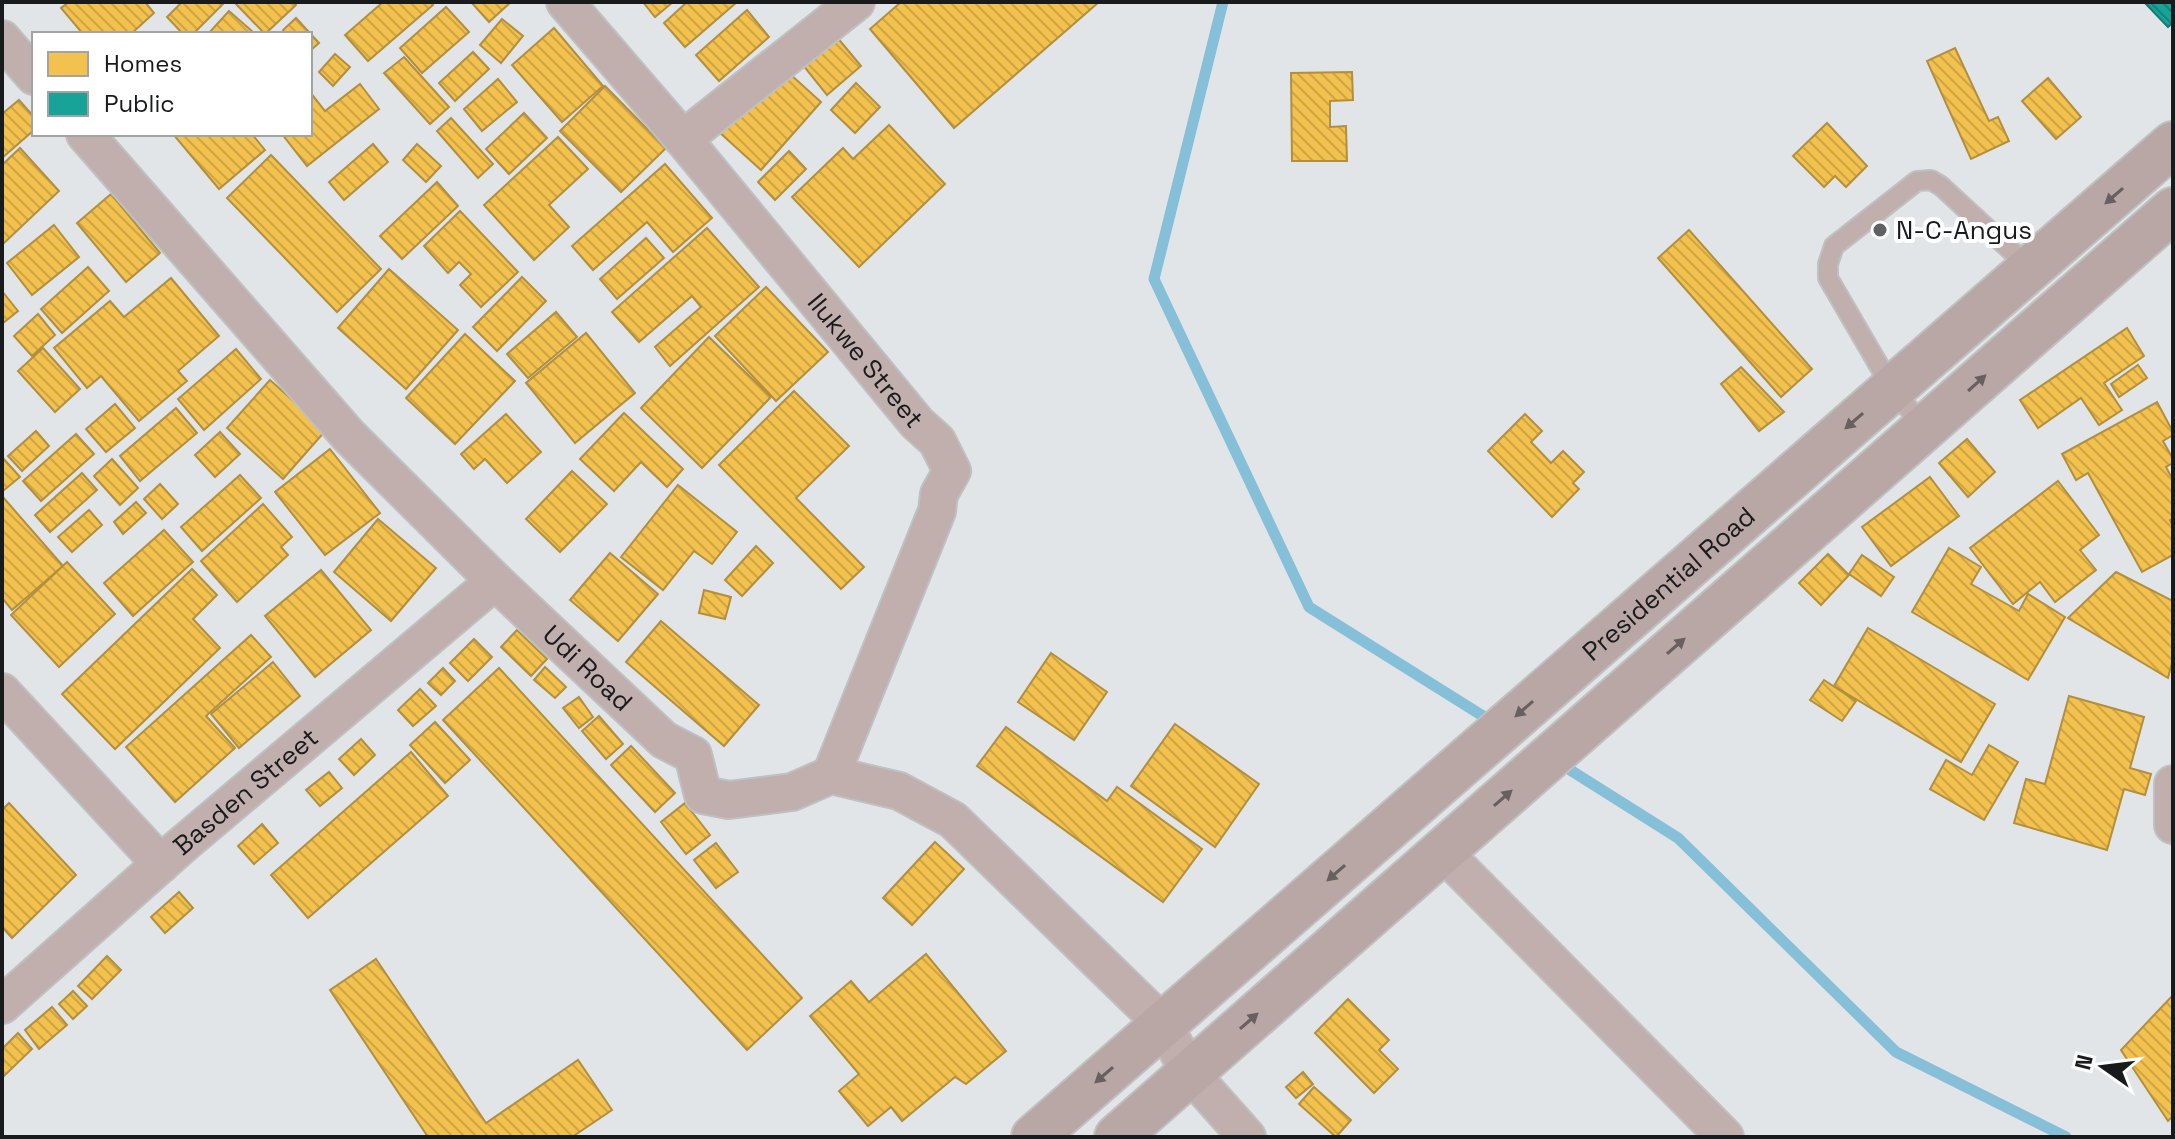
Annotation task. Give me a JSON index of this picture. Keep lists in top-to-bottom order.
{
  "streets": {
    "main road": ["Presidential Road"],
    "street": ["Ilukwe Street", "Udi Road", "Basden Street"]
  },
  "crossings": [
    ["Ilukwe Street", "Udi Road"],
    ["Udi Road", "Basden Street"]
  ],
  "places": ["N-C-Angus"],
  "legend": ["Homes", "Public"],
  "north": "left"
}
